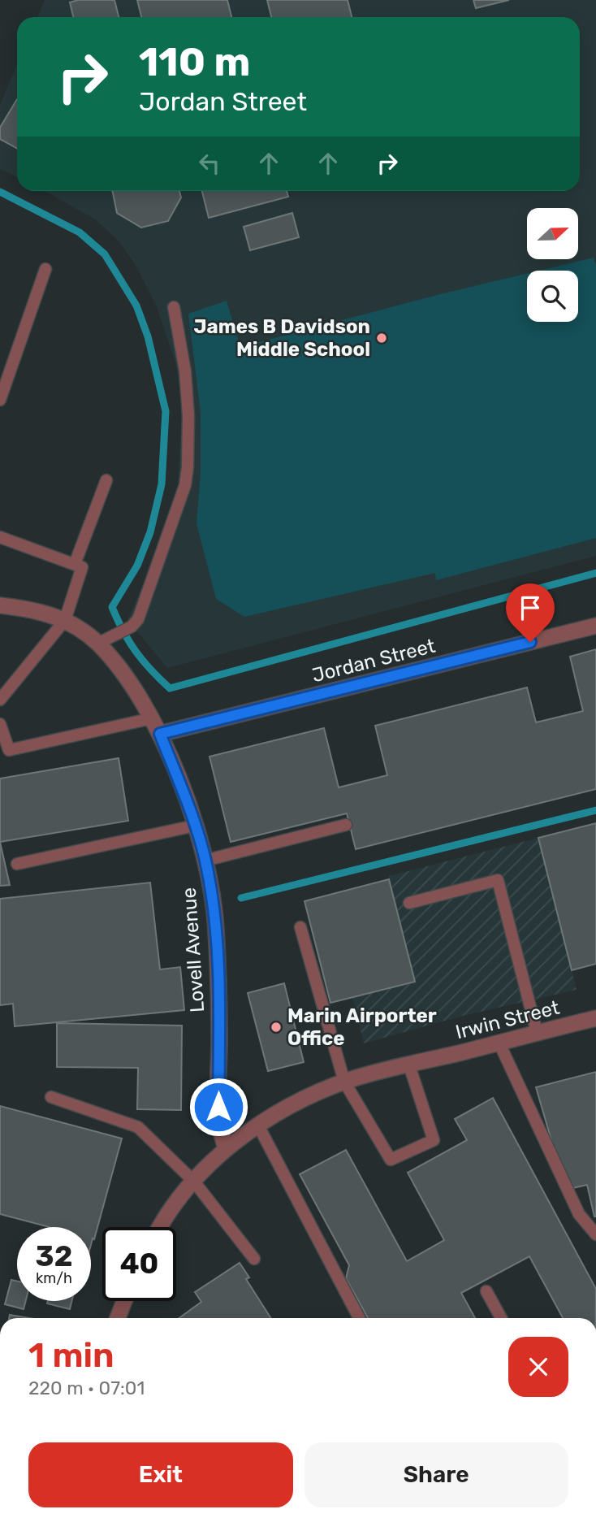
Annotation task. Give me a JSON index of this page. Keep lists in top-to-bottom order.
{
  "streets": {
    "street": ["Jordan Street", "Lovell Avenue", "Irwin Street"]
  },
  "crossings": [
    ["Jordan Street", "Lovell Avenue"],
    ["Lovell Avenue", "Irwin Street"]
  ],
  "places": ["James B Davidson Middle School", "Marin Airporter Office"],
  "north": "right",
  "page": {
    "turn": ["110 m", "Jordan Street"],
    "speed": "32 km/h",
    "limit": "40",
    "heading": ["1 min", "220 m · 07:01"],
    "buttons": ["Exit", "Share"]
  }
}
